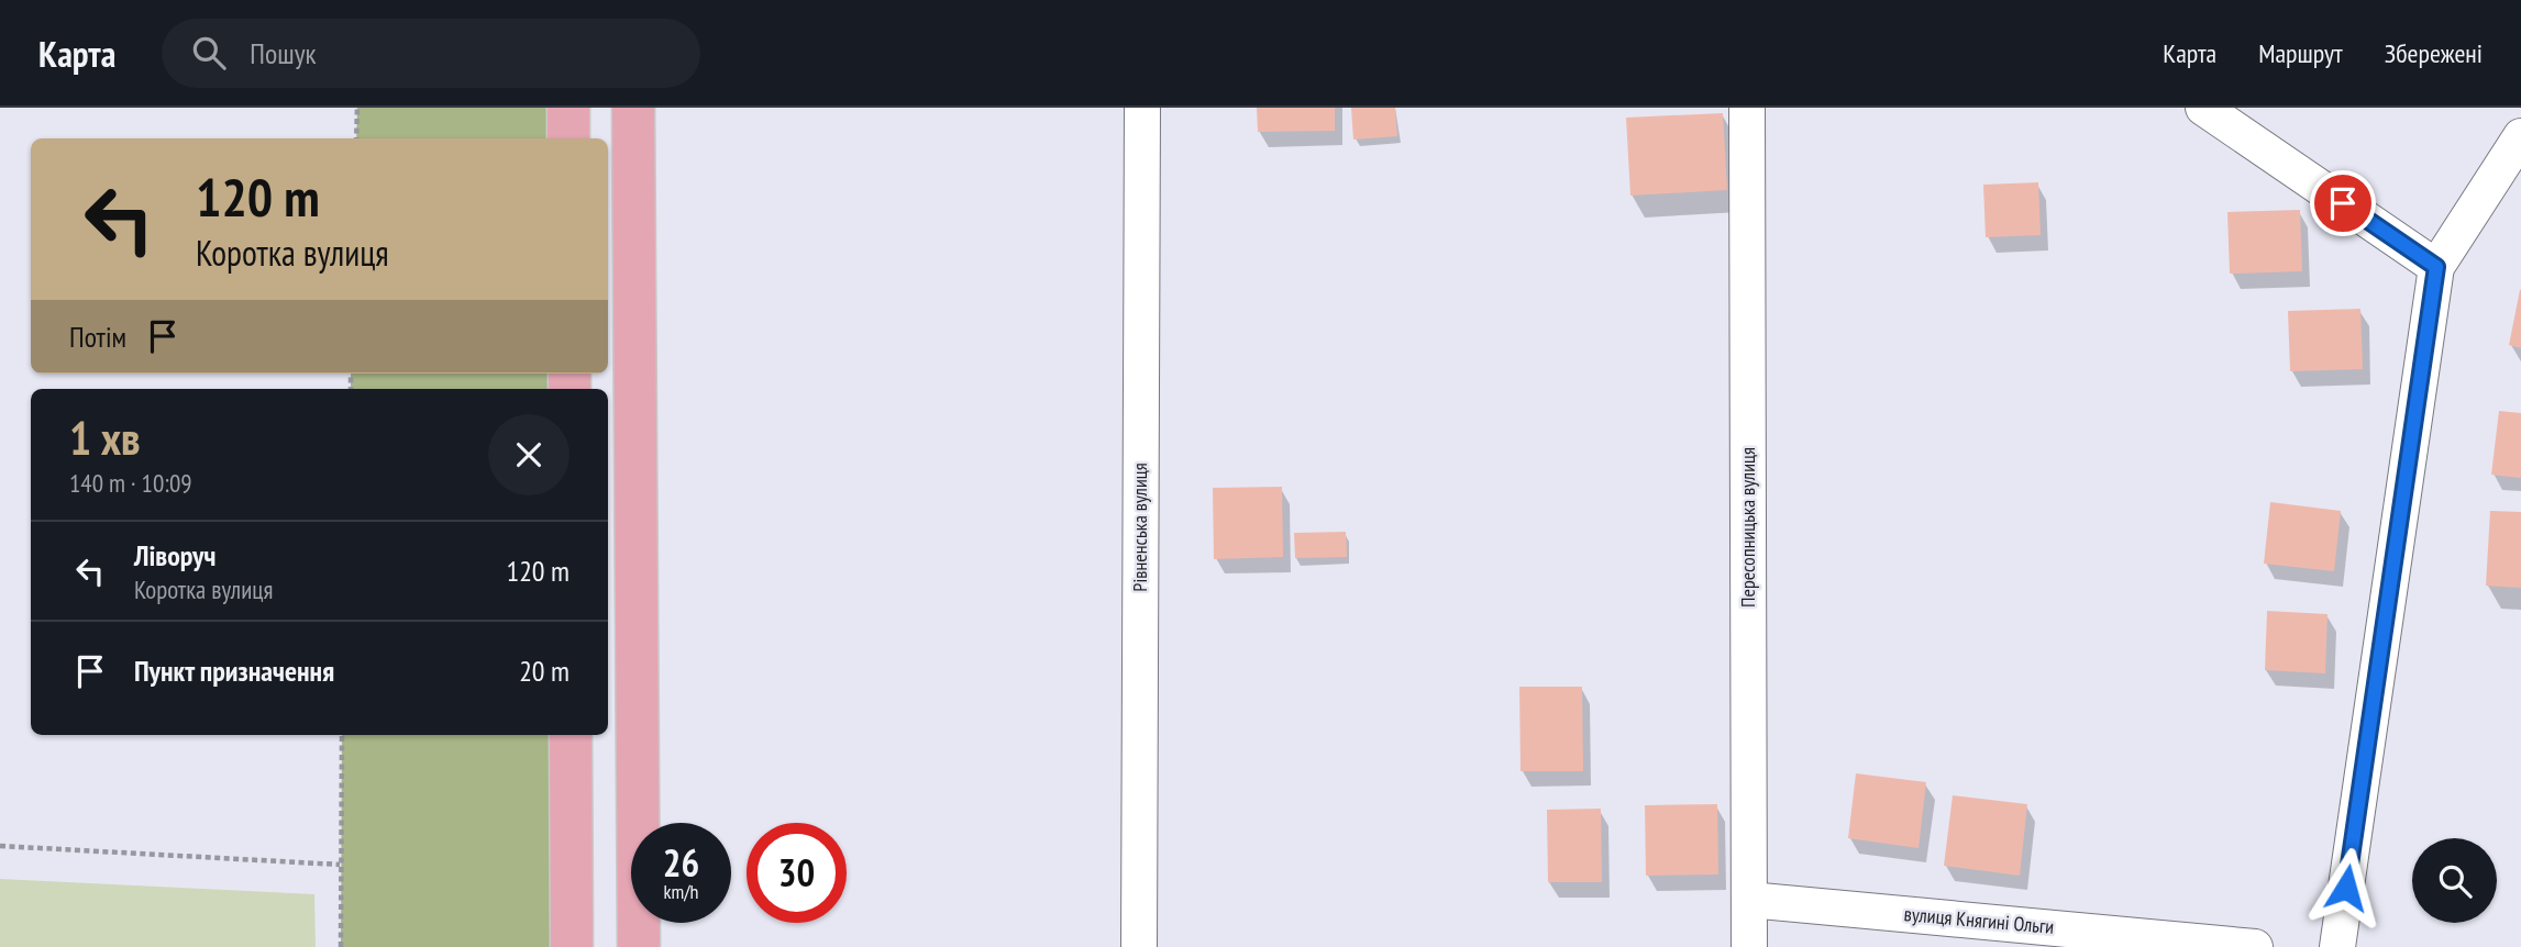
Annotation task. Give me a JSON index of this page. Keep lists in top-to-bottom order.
{
  "streets": {
    "street": ["Рівненська вулиця", "Пересопницька вулиця", "вулиця Княгині Ольги"]
  },
  "crossings": [
    ["Пересопницька вулиця", "вулиця Княгині Ольги"]
  ],
  "page": {
    "header": "Карта",
    "search": "Пошук",
    "nav": ["Карта", "Маршрут", "Збережені"],
    "turn": ["120 m", "Коротка вулиця"],
    "then": "Потім",
    "heading": ["1 хв", "140 m · 10:09"],
    "list": [
      {
        "name": "Ліворуч",
        "note": "Коротка вулиця",
        "value": "120 m"
      },
      {
        "name": "Пункт призначення",
        "value": "20 m"
      }
    ],
    "speed": "26 km/h",
    "limit": "30"
  }
}
